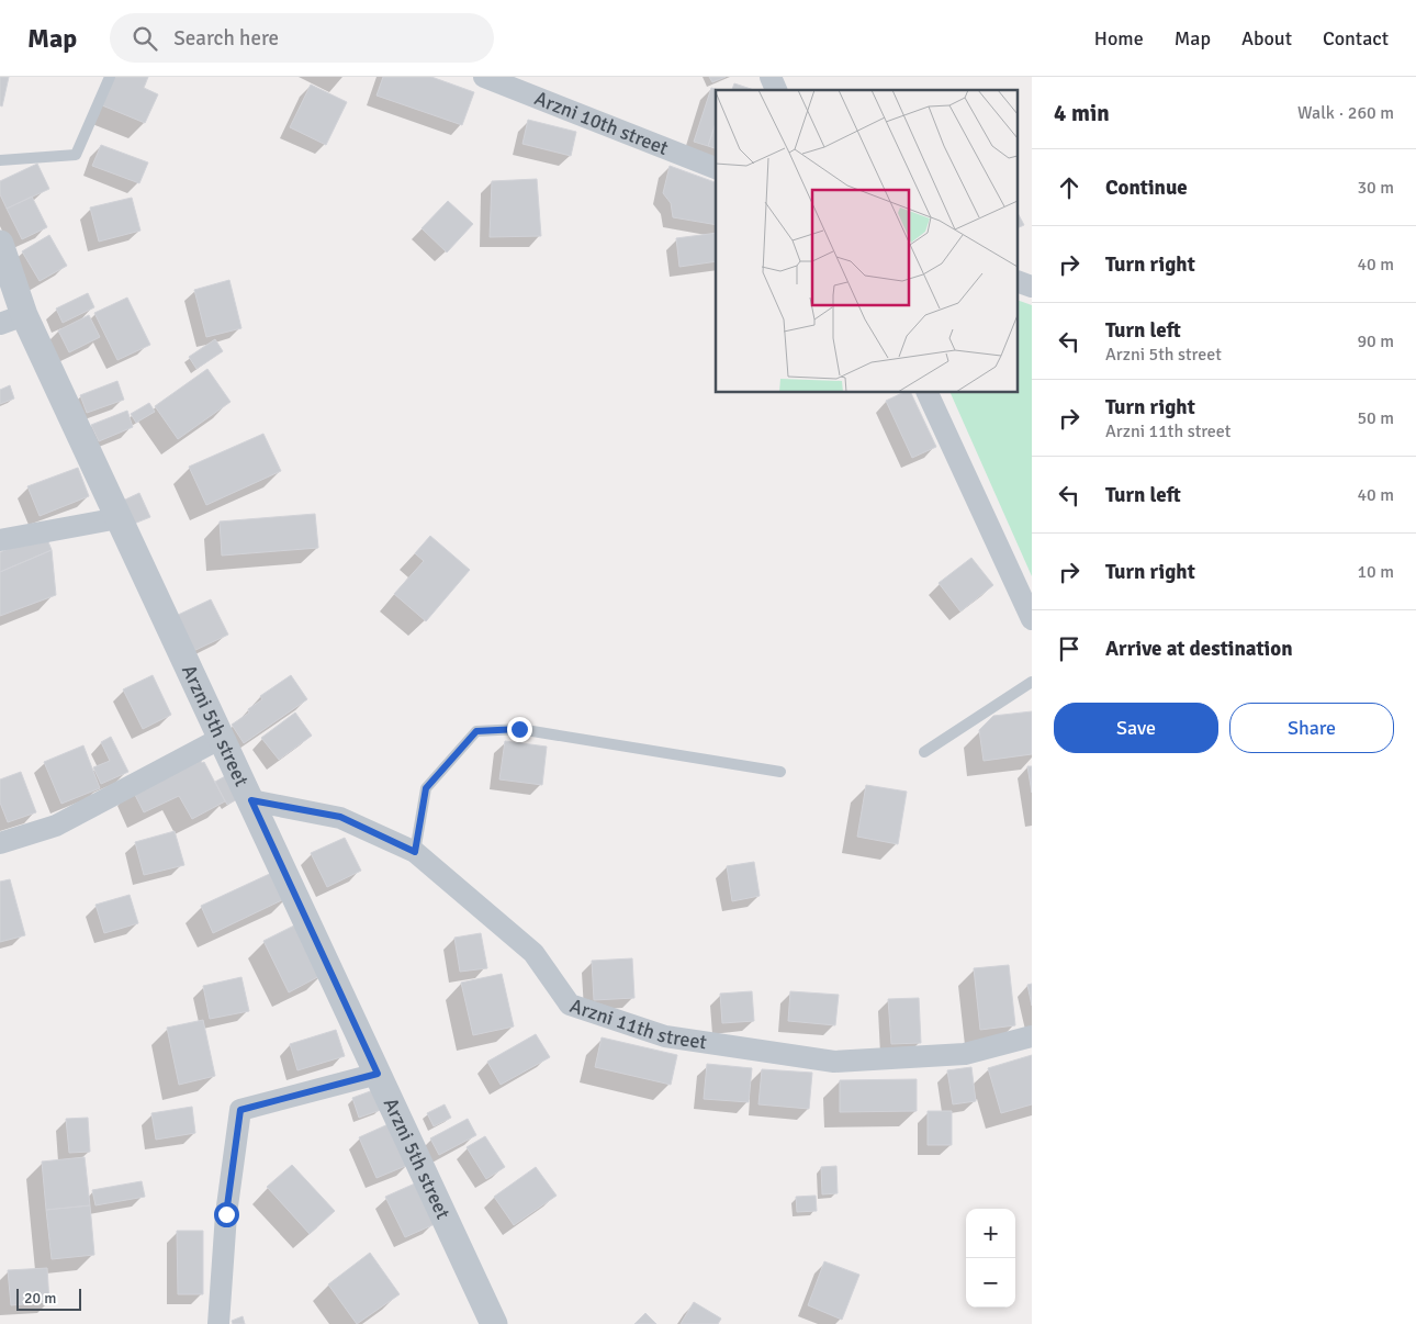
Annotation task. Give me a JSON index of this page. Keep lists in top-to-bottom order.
{
  "streets": {
    "street": ["Arzni 10th street", "Arzni 5th street", "Arzni 11th street"]
  },
  "crossings": [
    ["Arzni 5th street", "Arzni 11th street"]
  ],
  "scale_bar": "20 m",
  "page": {
    "header": "Map",
    "search": "Search here",
    "nav": [
      "Home",
      "Map",
      "About",
      "Contact"
    ],
    "heading": ["4 min", "Walk · 260 m"],
    "list": [
      ["Continue", "30 m"],
      ["Turn right", "40 m"],
      ["Turn left", "Arzni 5th street", "90 m"],
      ["Turn right", "Arzni 11th street", "50 m"],
      ["Turn left", "40 m"],
      ["Turn right", "10 m"],
      "Arrive at destination"
    ],
    "buttons": ["Save", "Share"],
    "map_buttons": ["+", "−"],
    "scale": "20 m"
  }
}
